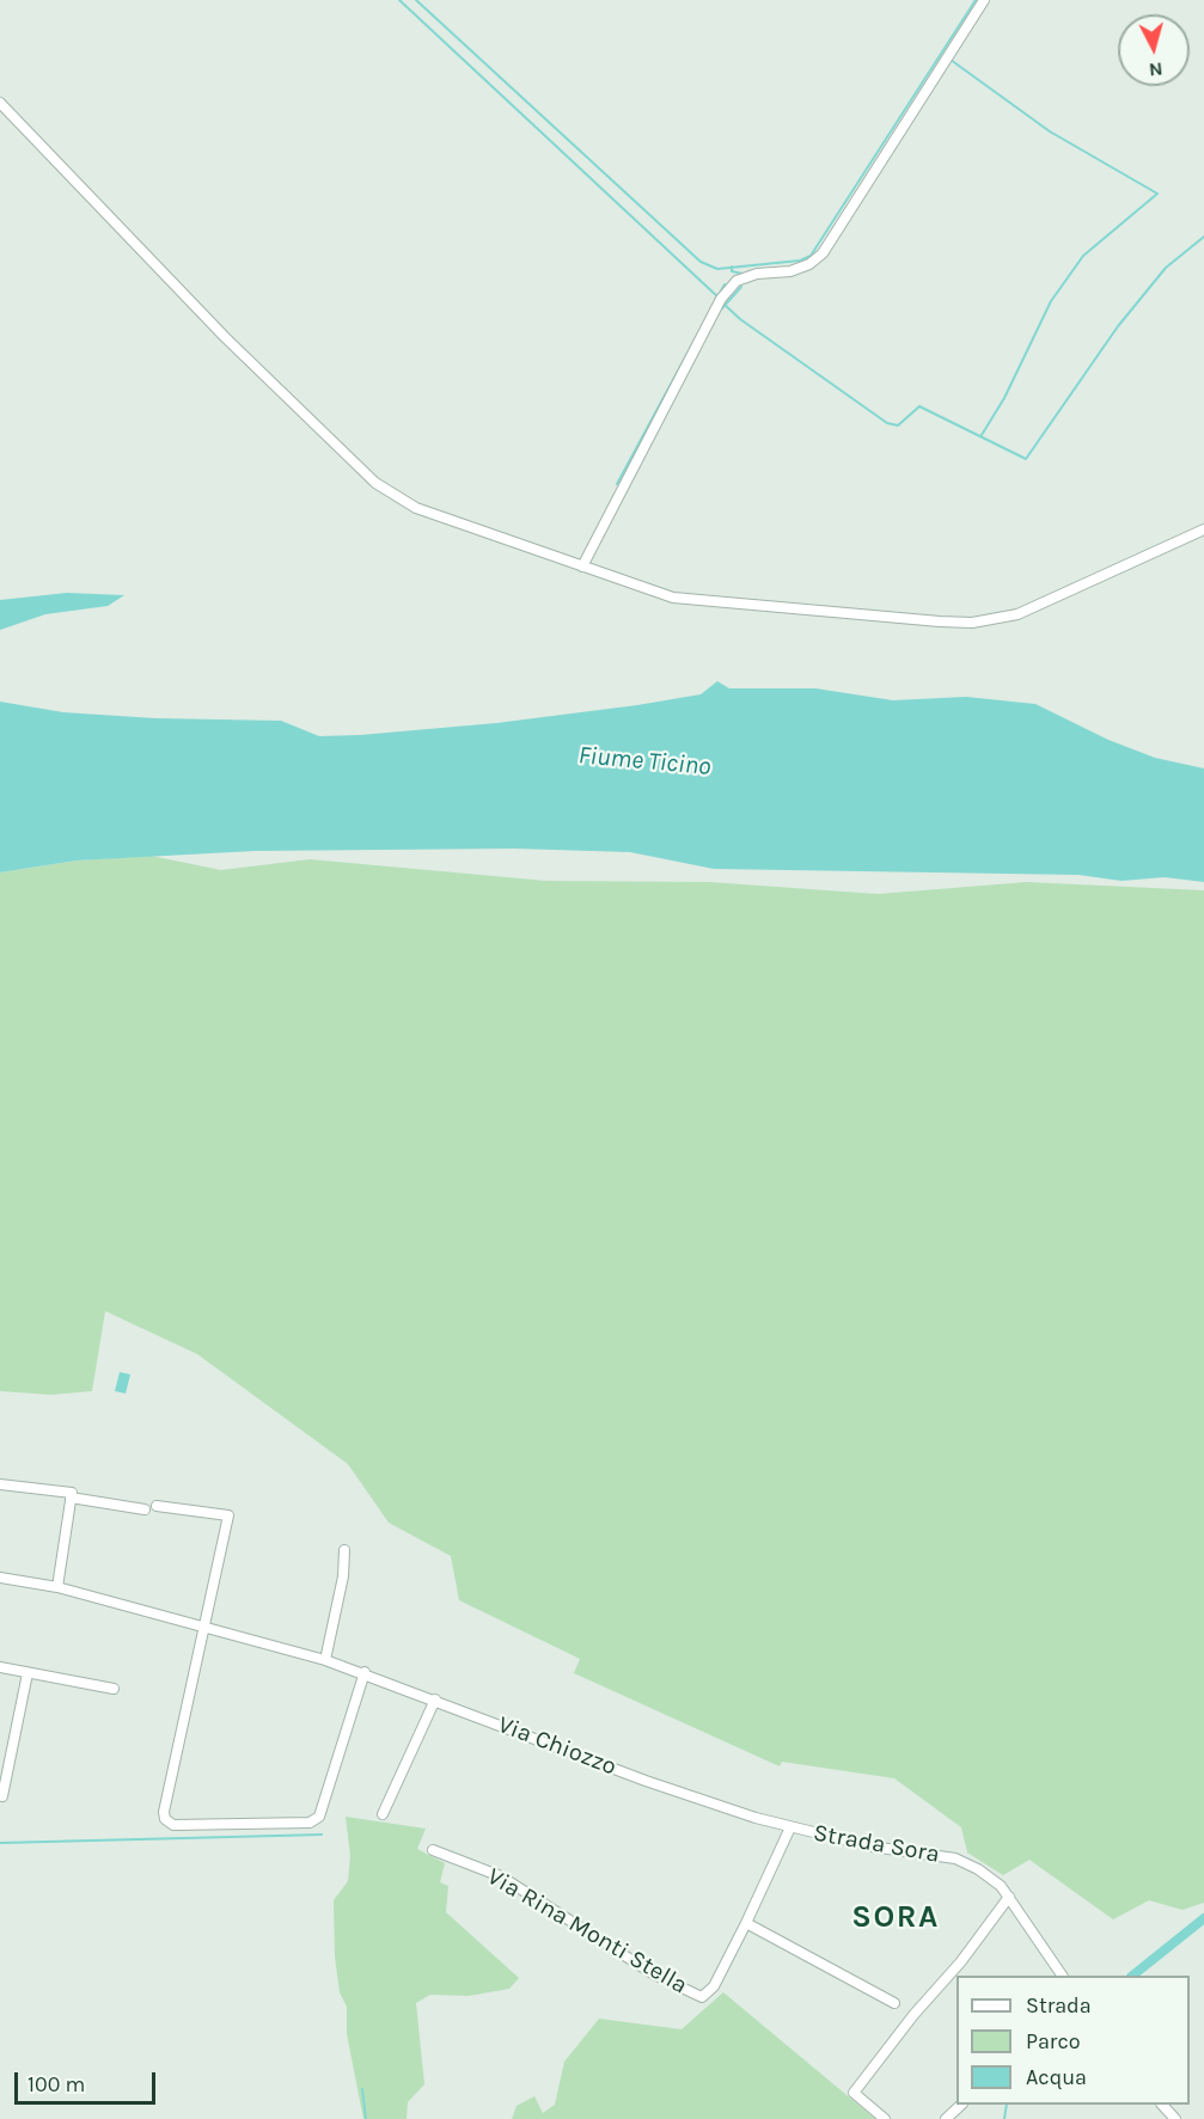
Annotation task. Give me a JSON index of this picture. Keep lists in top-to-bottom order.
{
  "streets": {
    "street": ["Via Chiozzo", "Strada Sora", "Via Rina Monti Stella"]
  },
  "crossings": [
    ["Via Chiozzo", "Strada Sora"],
    ["Strada Sora", "Via Rina Monti Stella"]
  ],
  "districts": ["SORA"],
  "water": ["Fiume Ticino"],
  "legend": ["Strada", "Parco", "Acqua"],
  "scale_bar": "100 m",
  "north": "bottom"
}
